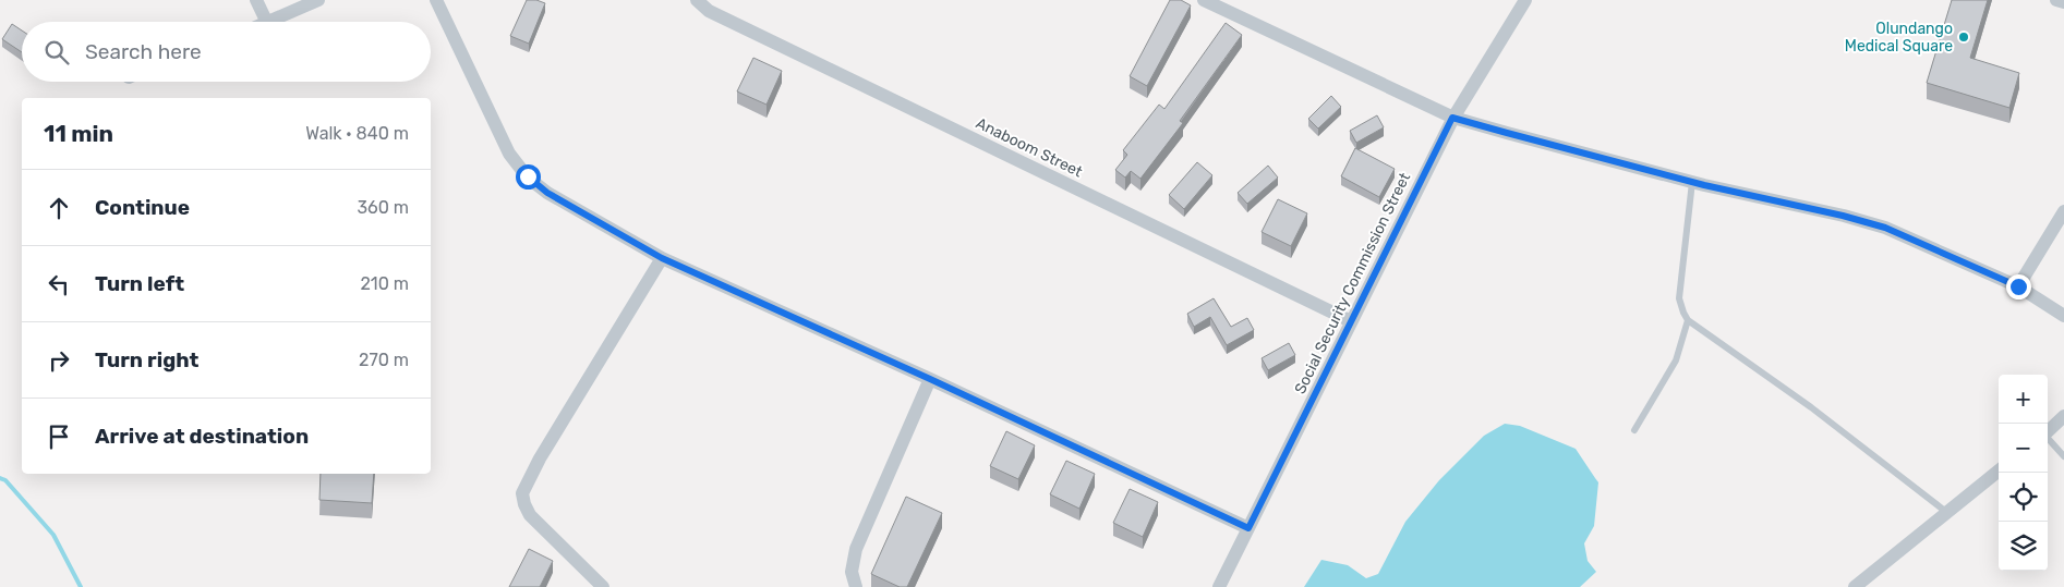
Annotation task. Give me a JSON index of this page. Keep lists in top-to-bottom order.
{
  "streets": {
    "street": ["Anaboom Street", "Social Security Commission Street"]
  },
  "crossings": [
    ["Anaboom Street", "Social Security Commission Street"]
  ],
  "places": ["Olundango Medical Square"],
  "page": {
    "search": "Search here",
    "heading": ["11 min", "Walk · 840 m"],
    "list": [
      ["Continue", "360 m"],
      ["Turn left", "210 m"],
      ["Turn right", "270 m"],
      "Arrive at destination"
    ],
    "map_buttons": ["+", "−"]
  }
}
